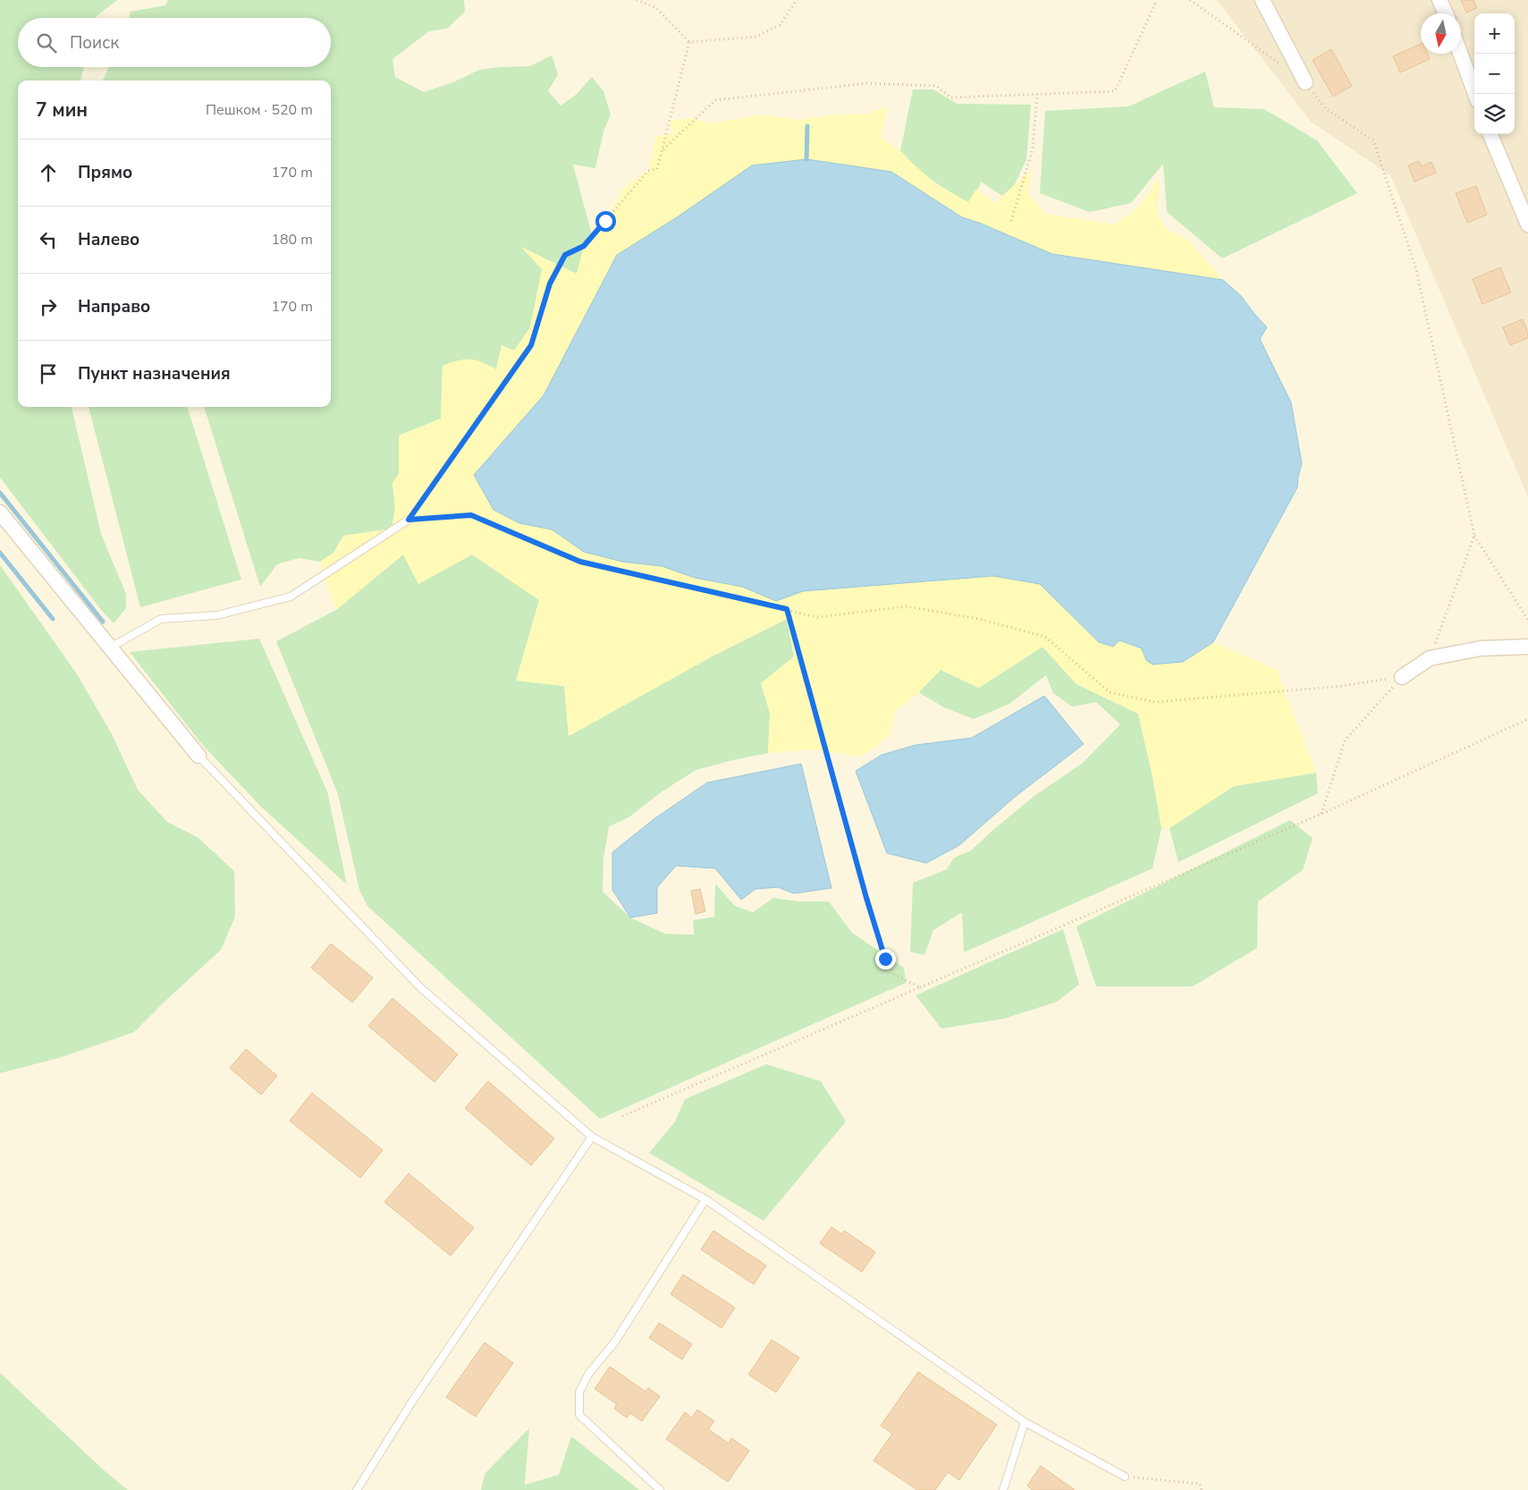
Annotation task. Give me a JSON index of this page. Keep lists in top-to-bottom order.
{
  "north": "bottom",
  "page": {
    "map_buttons": ["+", "−"],
    "search": "Поиск",
    "heading": ["7 мин", "Пешком · 520 m"],
    "list": [
      ["Прямо", "170 m"],
      ["Налево", "180 m"],
      ["Направо", "170 m"],
      "Пункт назначения"
    ]
  }
}
